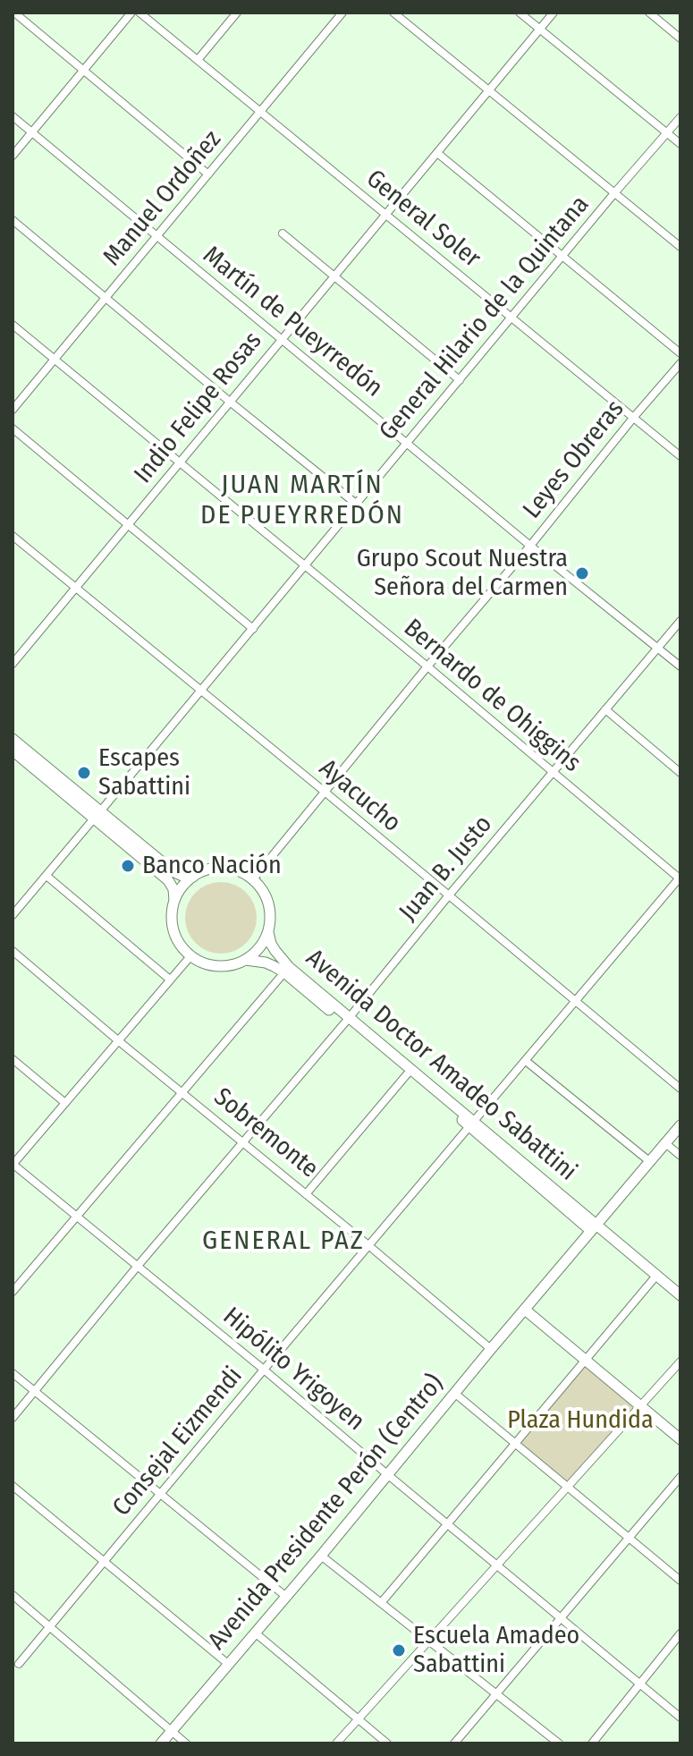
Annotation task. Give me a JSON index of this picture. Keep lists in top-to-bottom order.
{
  "streets": {
    "main road": ["Avenida Doctor Amadeo Sabattini", "Avenida Presidente Perón (Centro)"],
    "street": [
      "Manuel Ordoñez",
      "General Soler",
      "General Hilario de la Quintana",
      "Martín de Pueyrredón",
      "Indio Felipe Rosas",
      "Leyes Obreras",
      "Bernardo de Ohiggins",
      "Ayacucho",
      "Juan B. Justo",
      "Sobremonte",
      "Hipólito Yrigoyen",
      "Consejal Eizmendi"
    ]
  },
  "crossings": [
    ["Manuel Ordoñez", "General Soler"],
    ["Manuel Ordoñez", "Martín de Pueyrredón"],
    ["Manuel Ordoñez", "Bernardo de Ohiggins"],
    ["General Soler", "General Hilario de la Quintana"],
    ["General Soler", "Indio Felipe Rosas"],
    ["General Soler", "Leyes Obreras"],
    ["General Hilario de la Quintana", "Martín de Pueyrredón"],
    ["General Hilario de la Quintana", "Bernardo de Ohiggins"],
    ["General Hilario de la Quintana", "Ayacucho"],
    ["Martín de Pueyrredón", "Indio Felipe Rosas"],
    ["Martín de Pueyrredón", "Leyes Obreras"],
    ["Martín de Pueyrredón", "Juan B. Justo"],
    ["Indio Felipe Rosas", "Bernardo de Ohiggins"],
    ["Indio Felipe Rosas", "Ayacucho"],
    ["Leyes Obreras", "Bernardo de Ohiggins"],
    ["Leyes Obreras", "Ayacucho"],
    ["Leyes Obreras", "Avenida Doctor Amadeo Sabattini"],
    ["Bernardo de Ohiggins", "Juan B. Justo"],
    ["Bernardo de Ohiggins", "Consejal Eizmendi"],
    ["Ayacucho", "Juan B. Justo"],
    ["Ayacucho", "Consejal Eizmendi"],
    ["Juan B. Justo", "Avenida Doctor Amadeo Sabattini"],
    ["Juan B. Justo", "Sobremonte"],
    ["Juan B. Justo", "Hipólito Yrigoyen"],
    ["Avenida Doctor Amadeo Sabattini", "Consejal Eizmendi"],
    ["Avenida Doctor Amadeo Sabattini", "Avenida Presidente Perón (Centro)"],
    ["Sobremonte", "Consejal Eizmendi"],
    ["Sobremonte", "Avenida Presidente Perón (Centro)"],
    ["Hipólito Yrigoyen", "Consejal Eizmendi"],
    ["Hipólito Yrigoyen", "Avenida Presidente Perón (Centro)"]
  ],
  "districts": ["JUAN MARTÍN DE PUEYRREDÓN", "GENERAL PAZ"],
  "parks": ["Plaza Hundida"],
  "places": [
    "Grupo Scout Nuestra Señora del Carmen",
    "Escapes Sabattini",
    "Banco Nación",
    "Escuela Amadeo Sabattini"
  ]
}
